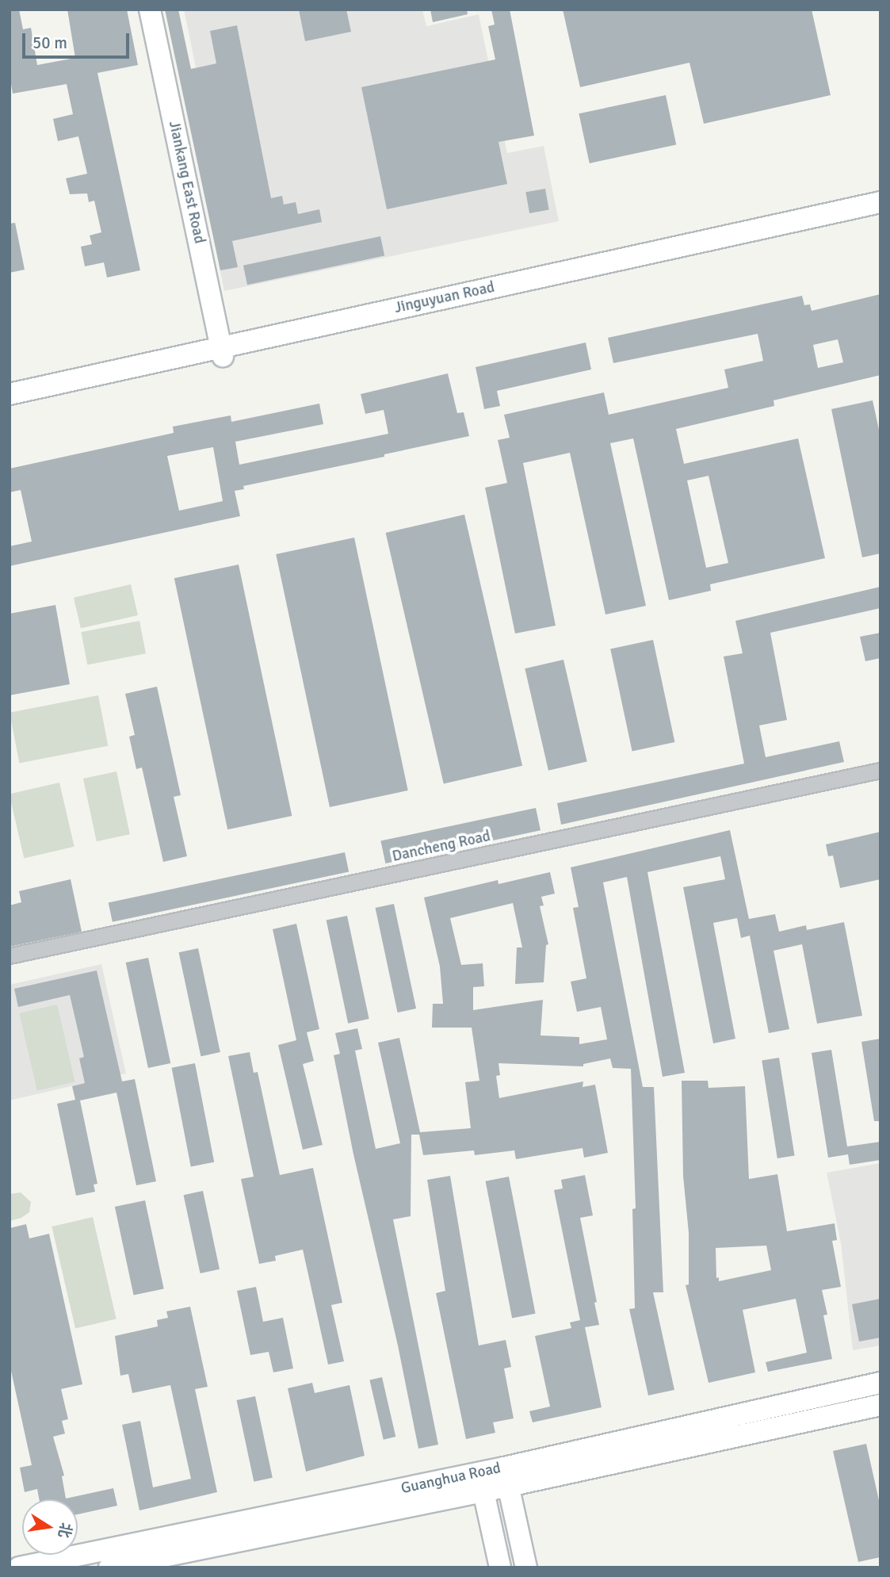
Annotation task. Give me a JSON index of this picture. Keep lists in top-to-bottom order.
{
  "streets": {
    "main road": ["Jiankang East Road", "Jinguyuan Road", "Guanghua Road"],
    "street": ["Dancheng Road"]
  },
  "crossings": [
    ["Jiankang East Road", "Jinguyuan Road"]
  ],
  "scale_bar": "50 m",
  "north": "right"
}
